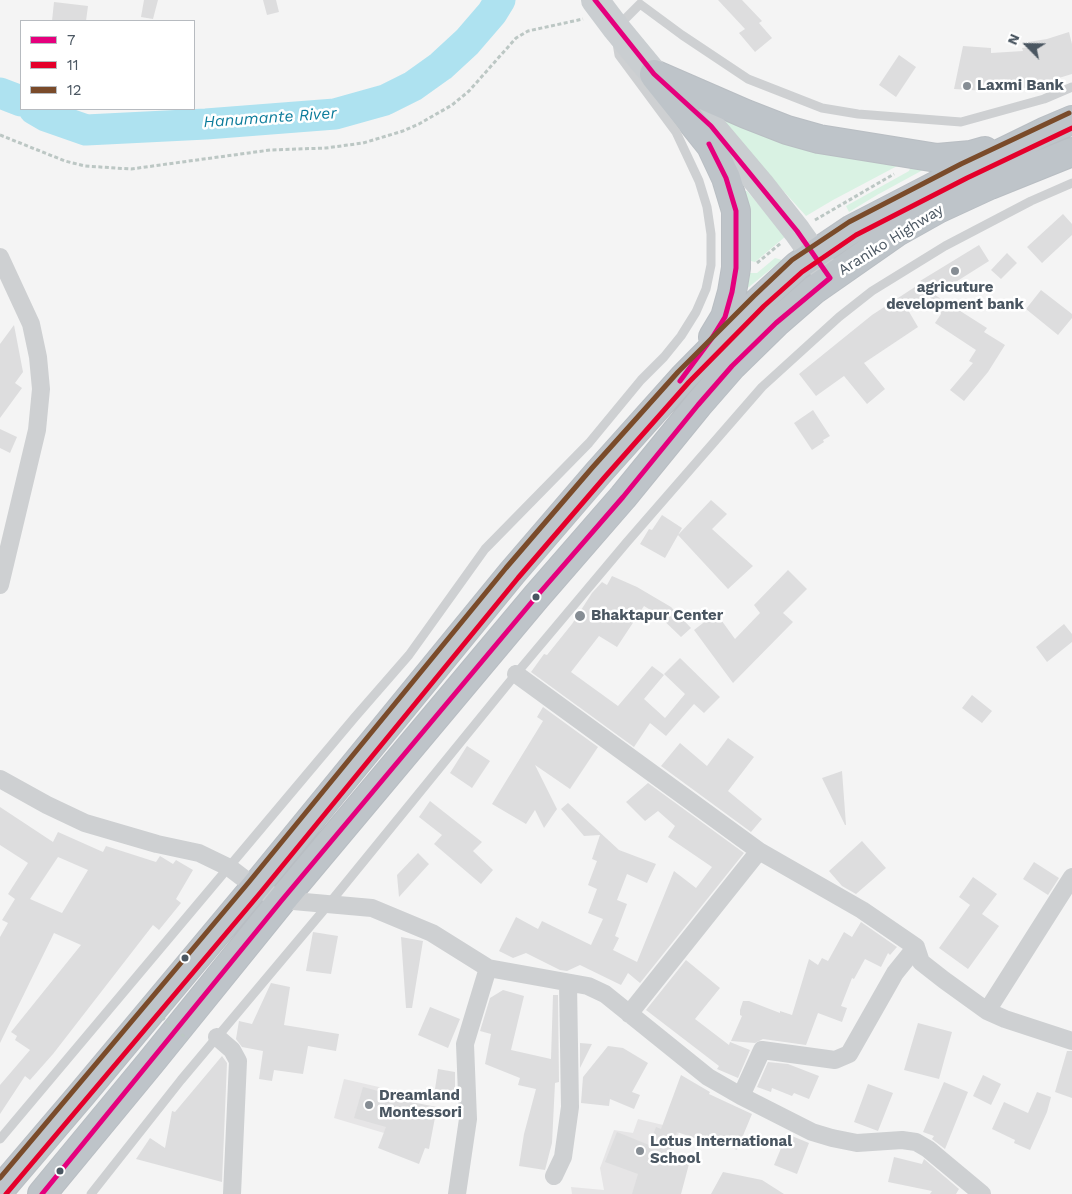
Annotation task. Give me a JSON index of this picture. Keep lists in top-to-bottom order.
{
  "streets": {
    "highway": ["Araniko Highway"]
  },
  "water": ["Hanumante River"],
  "places": [
    "Laxmi Bank",
    "agricuture development bank",
    "Bhaktapur Center",
    "Dreamland Montessori",
    "Lotus International School"
  ],
  "lines": ["transit line 7", "transit line 12", "transit line 11"],
  "legend": ["7", "11", "12"],
  "north": "top left"
}
